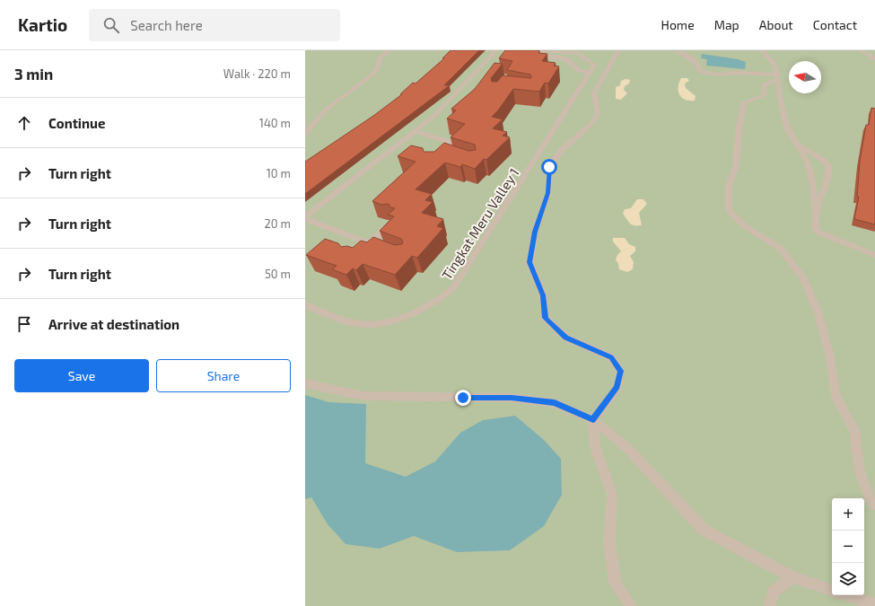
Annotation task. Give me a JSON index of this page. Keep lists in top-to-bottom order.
{
  "streets": {
    "street": ["Tingkat Meru Valley 1"]
  },
  "north": "left",
  "page": {
    "header": "Kartio",
    "search": "Search here",
    "nav": [
      "Home",
      "Map",
      "About",
      "Contact"
    ],
    "heading": ["3 min", "Walk · 220 m"],
    "list": [
      ["Continue", "140 m"],
      ["Turn right", "10 m"],
      ["Turn right", "20 m"],
      ["Turn right", "50 m"],
      "Arrive at destination"
    ],
    "buttons": ["Save", "Share"],
    "map_buttons": ["+", "−"]
  }
}
